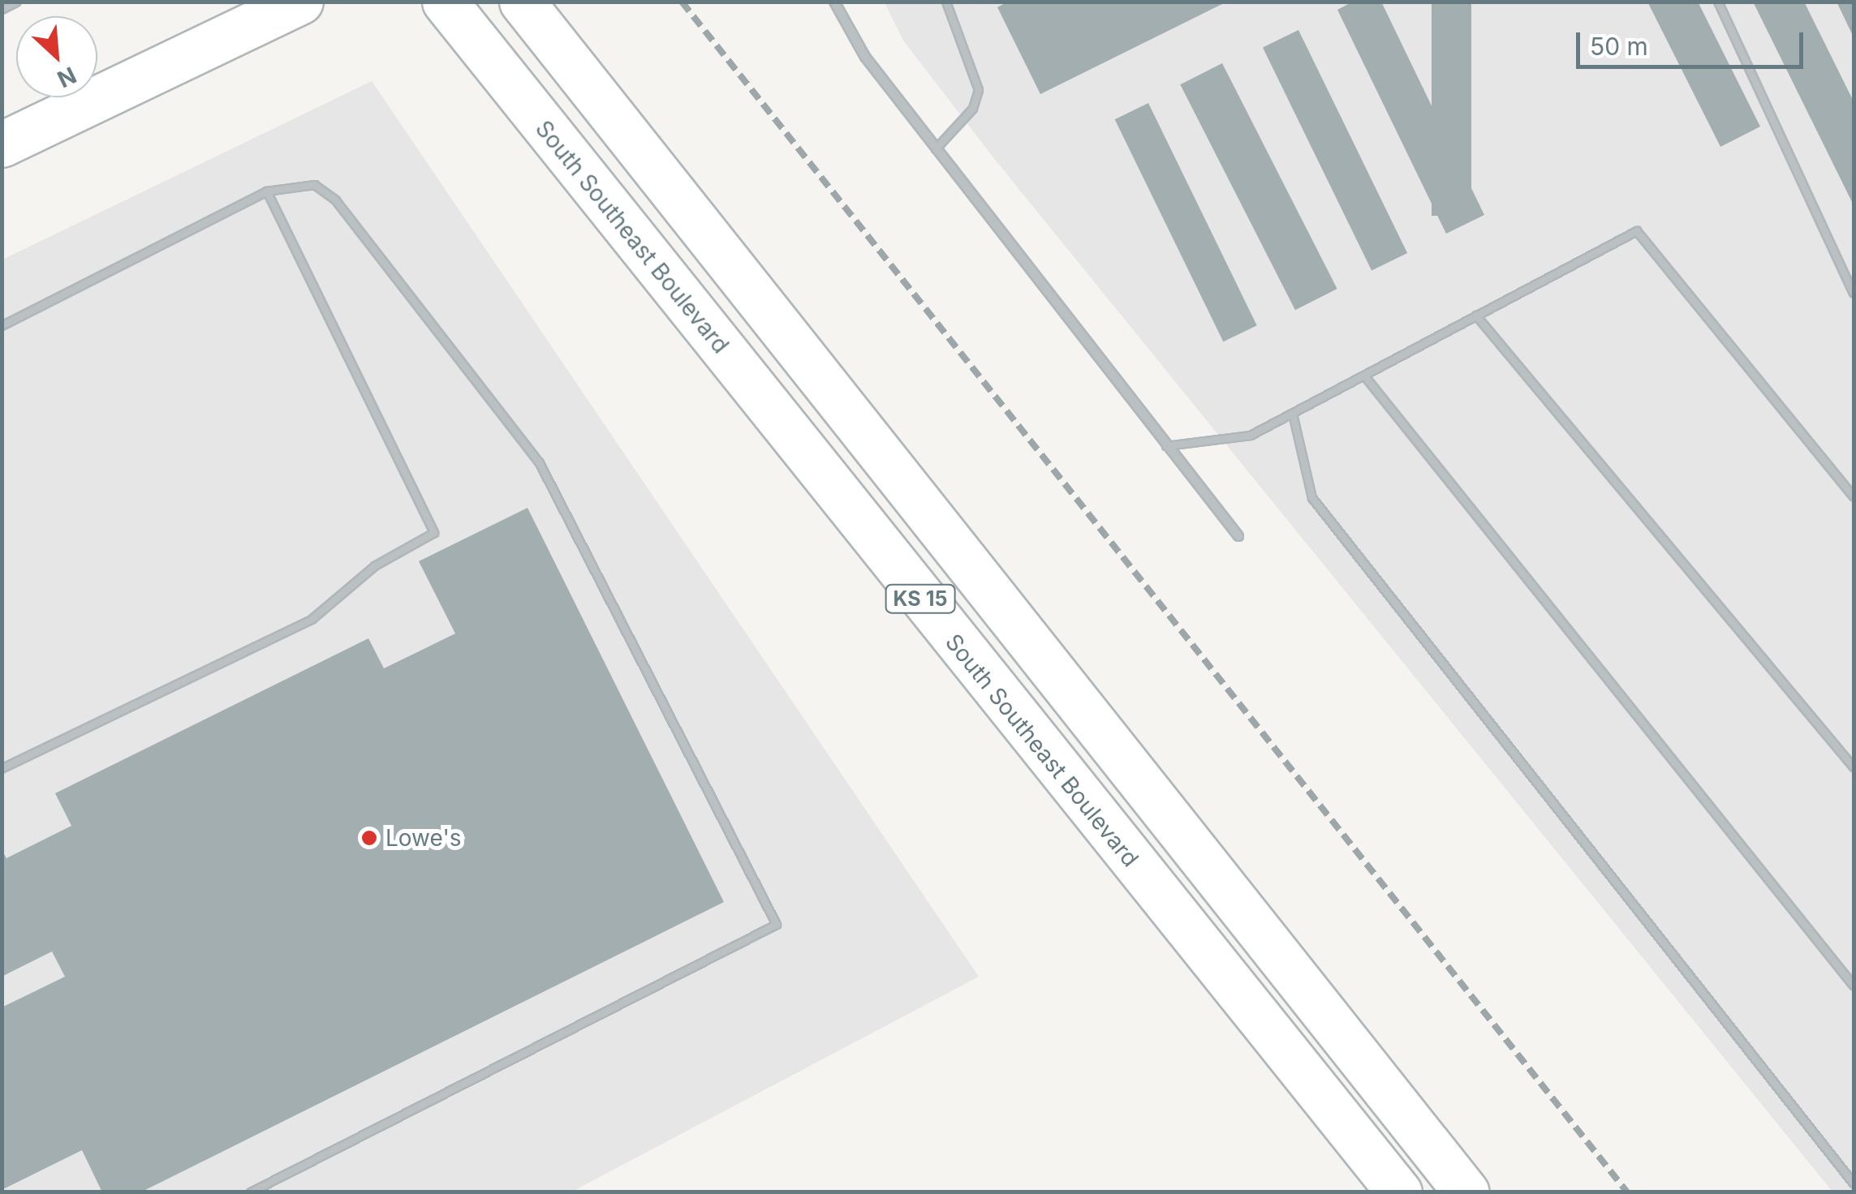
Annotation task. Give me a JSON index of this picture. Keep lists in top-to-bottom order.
{
  "streets": {
    "main road": ["South Southeast Boulevard", "KS 15"]
  },
  "places": ["Lowe's"],
  "scale_bar": "50 m",
  "north": "bottom right"
}
